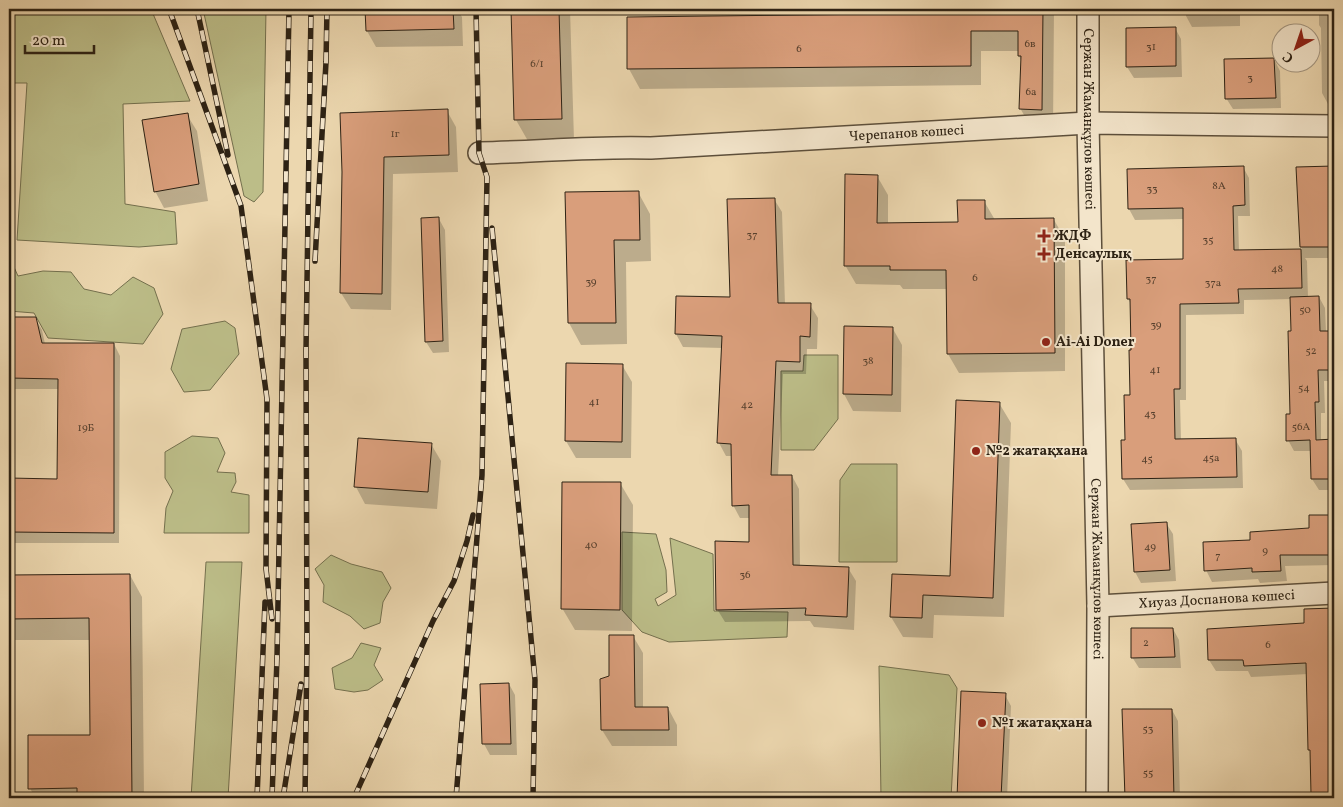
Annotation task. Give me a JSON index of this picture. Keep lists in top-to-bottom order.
{
  "streets": {
    "street": ["Сержан Жаманқұлов көшесі", "Черепанов көшесі", "Хиуаз Доспанова көшесі"]
  },
  "crossings": [
    ["Сержан Жаманқұлов көшесі", "Черепанов көшесі"],
    ["Сержан Жаманқұлов көшесі", "Хиуаз Доспанова көшесі"]
  ],
  "places": {
    "health": ["ЖДФ", "Денсаулық"],
    "other": ["Ai-Ai Doner", "№2 жатақхана", "№1 жатақхана"]
  },
  "house_numbers": [
    "6в",
    "31",
    "6",
    "6/1",
    "3",
    "6а",
    "1г",
    "8А",
    "33",
    "37",
    "35",
    "48",
    "6",
    "37",
    "39",
    "37а",
    "50",
    "39",
    "52",
    "38",
    "41",
    "54",
    "41",
    "42",
    "43",
    "56А",
    "19Б",
    "45а",
    "45",
    "40",
    "49",
    "9",
    "7",
    "36",
    "2",
    "6",
    "53",
    "55"
  ],
  "scale_bar": "20 m",
  "north": "bottom left"
}
